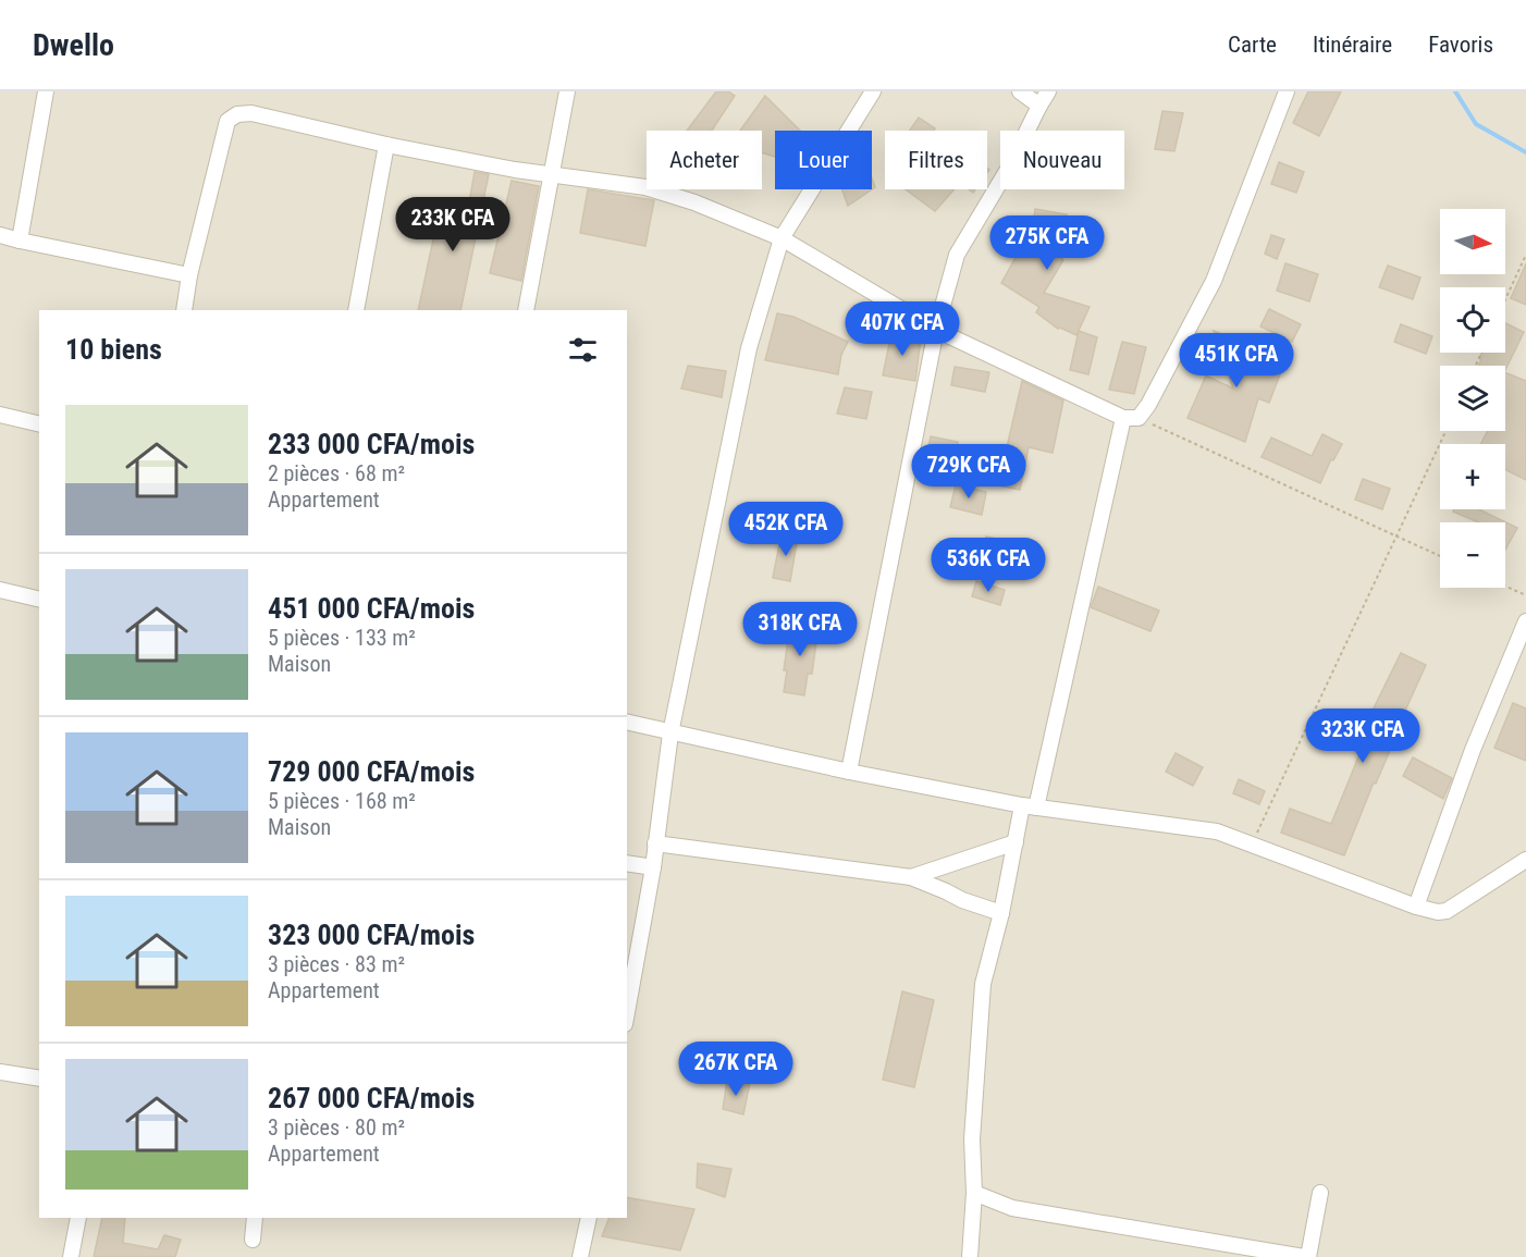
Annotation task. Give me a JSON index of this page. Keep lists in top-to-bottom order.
{
  "north": "right",
  "page": {
    "header": "Dwello",
    "nav": ["Carte", "Itinéraire", "Favoris"],
    "chip": [
      "Acheter",
      "Louer",
      "Filtres",
      "Nouveau"
    ],
    "price": [
      "233K CFA",
      "275K CFA",
      "407K CFA",
      "451K CFA",
      "729K CFA",
      "452K CFA",
      "536K CFA",
      "318K CFA",
      "323K CFA",
      "267K CFA"
    ],
    "map_buttons": ["+", "−"],
    "heading": "10 biens",
    "list": [
      {
        "name": "233 000 CFA/mois",
        "note": "2 pièces · 68 m² · Appartement"
      },
      {
        "name": "451 000 CFA/mois",
        "note": "5 pièces · 133 m² · Maison"
      },
      {
        "name": "729 000 CFA/mois",
        "note": "5 pièces · 168 m² · Maison"
      },
      {
        "name": "323 000 CFA/mois",
        "note": "3 pièces · 83 m² · Appartement"
      },
      {
        "name": "267 000 CFA/mois",
        "note": "3 pièces · 80 m² · Appartement"
      }
    ]
  }
}
